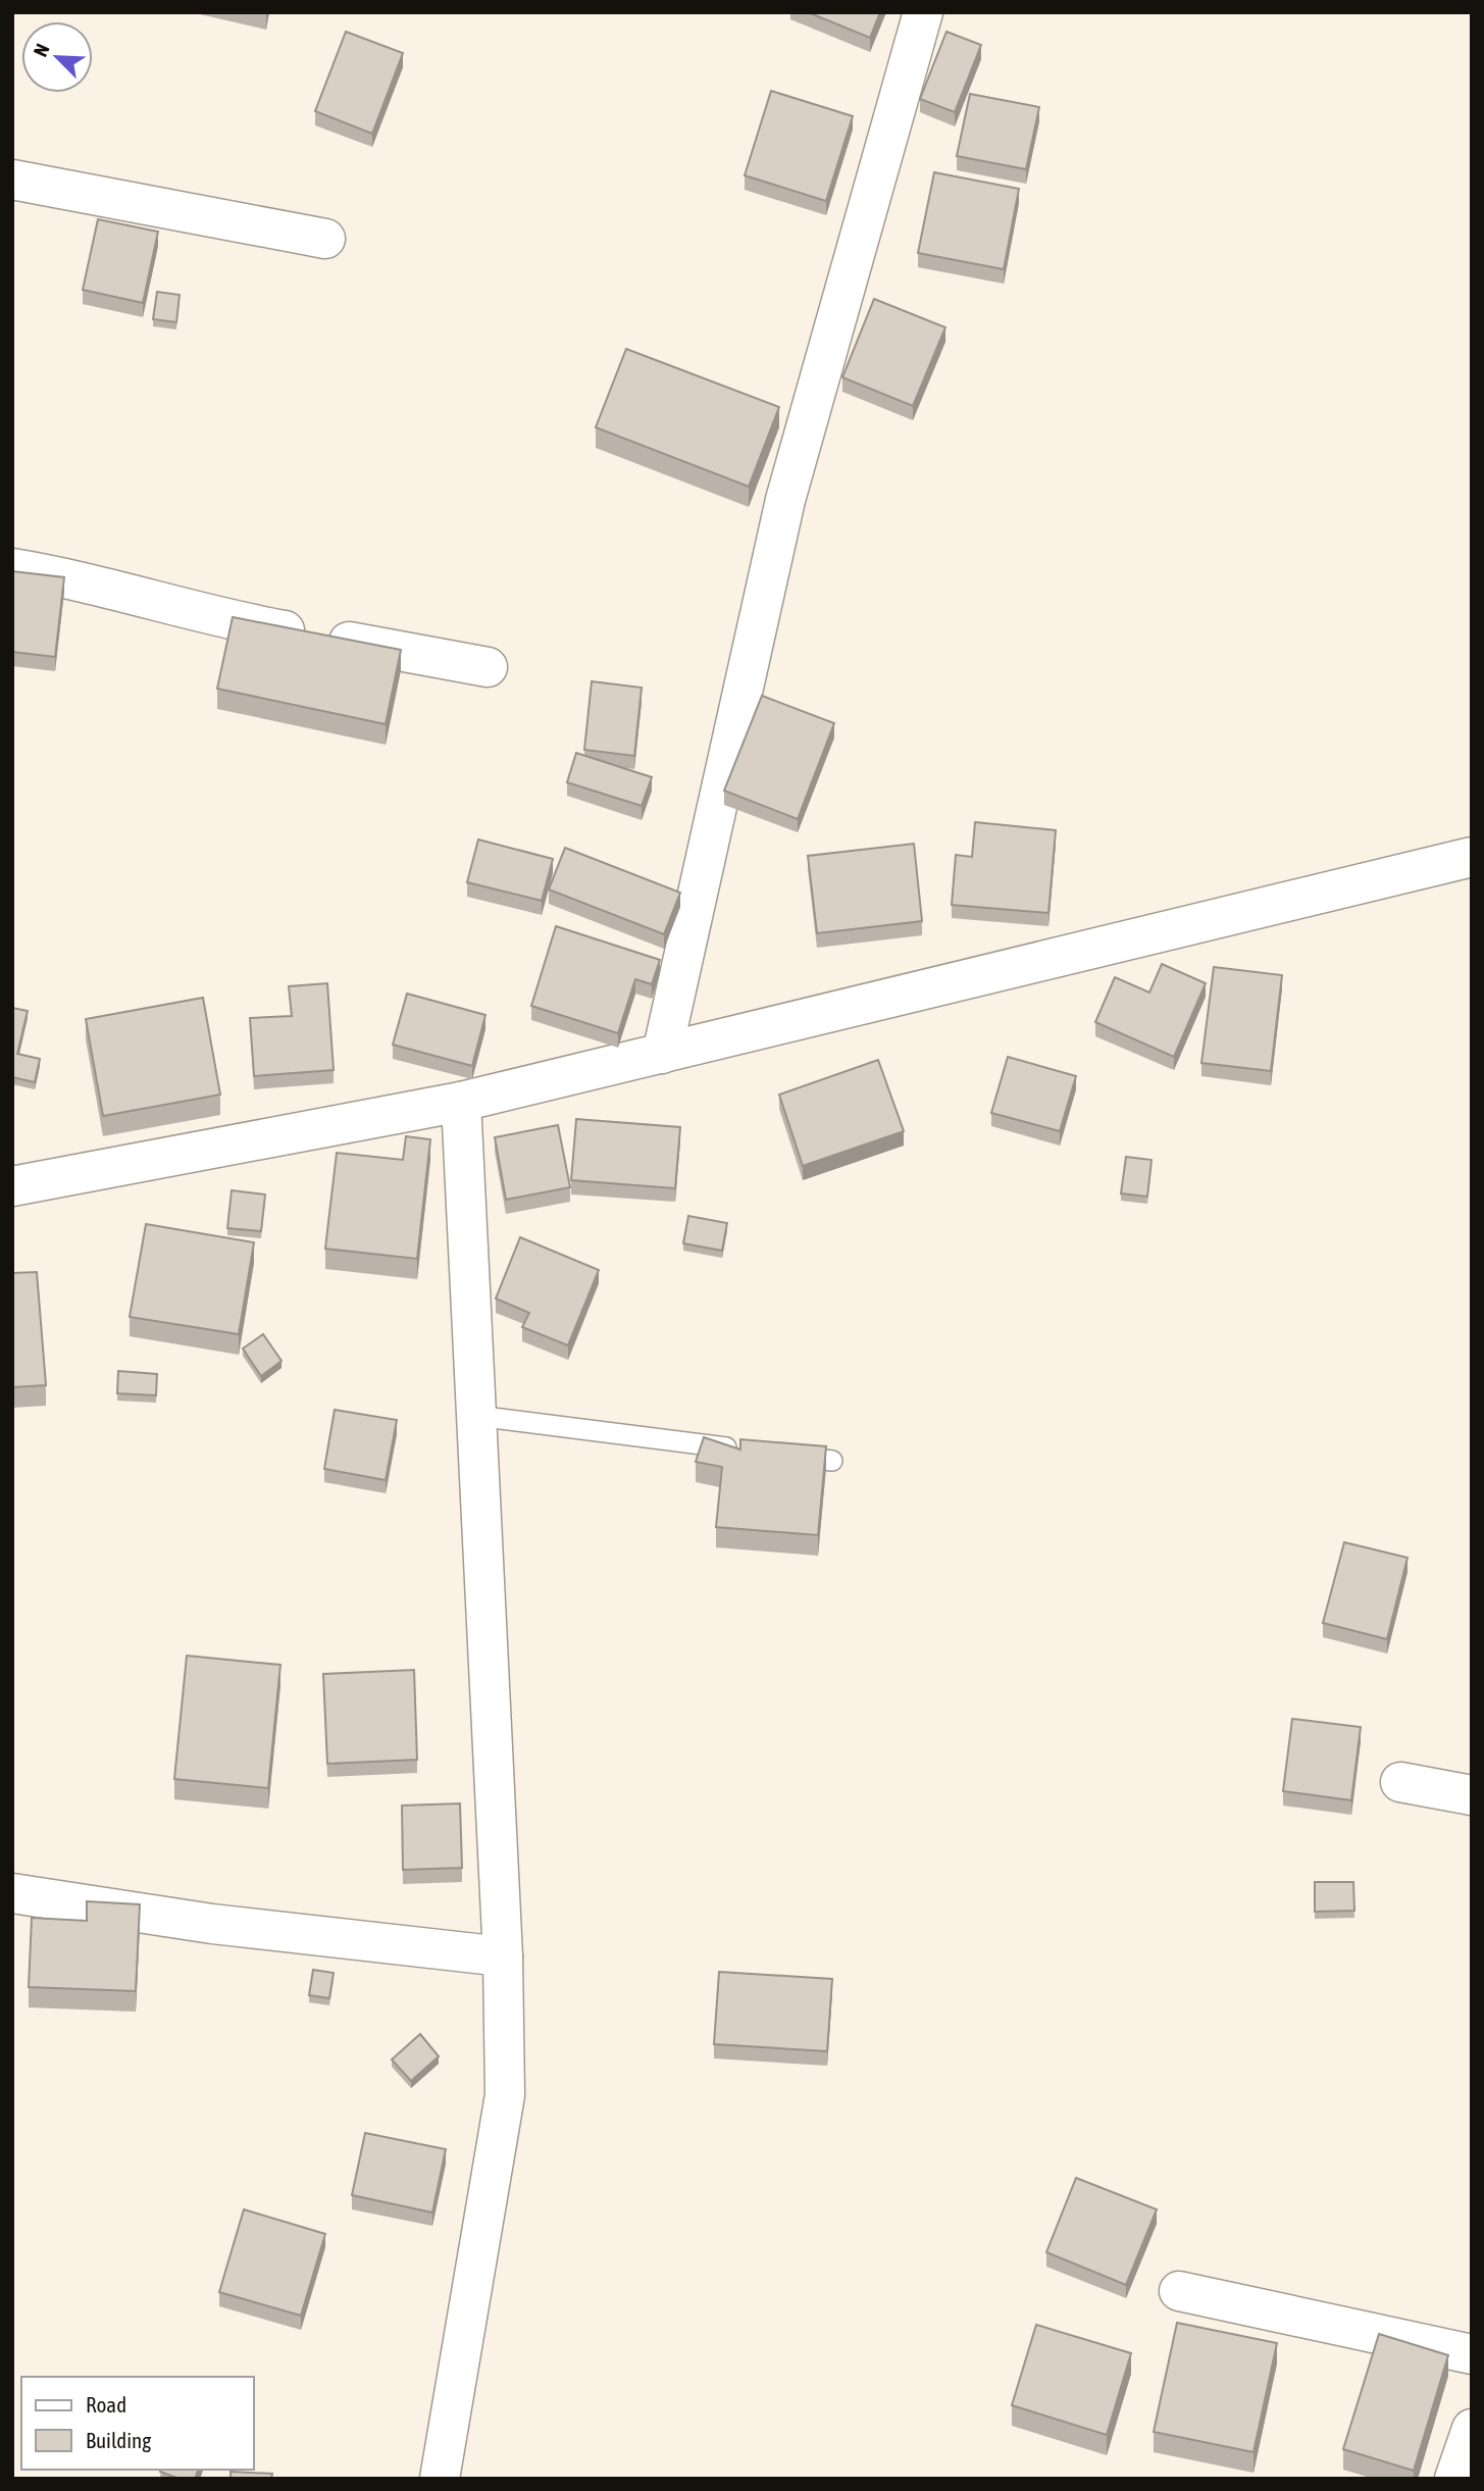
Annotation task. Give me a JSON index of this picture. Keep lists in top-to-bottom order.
{
  "legend": ["Road", "Building"],
  "north": "top left"
}
